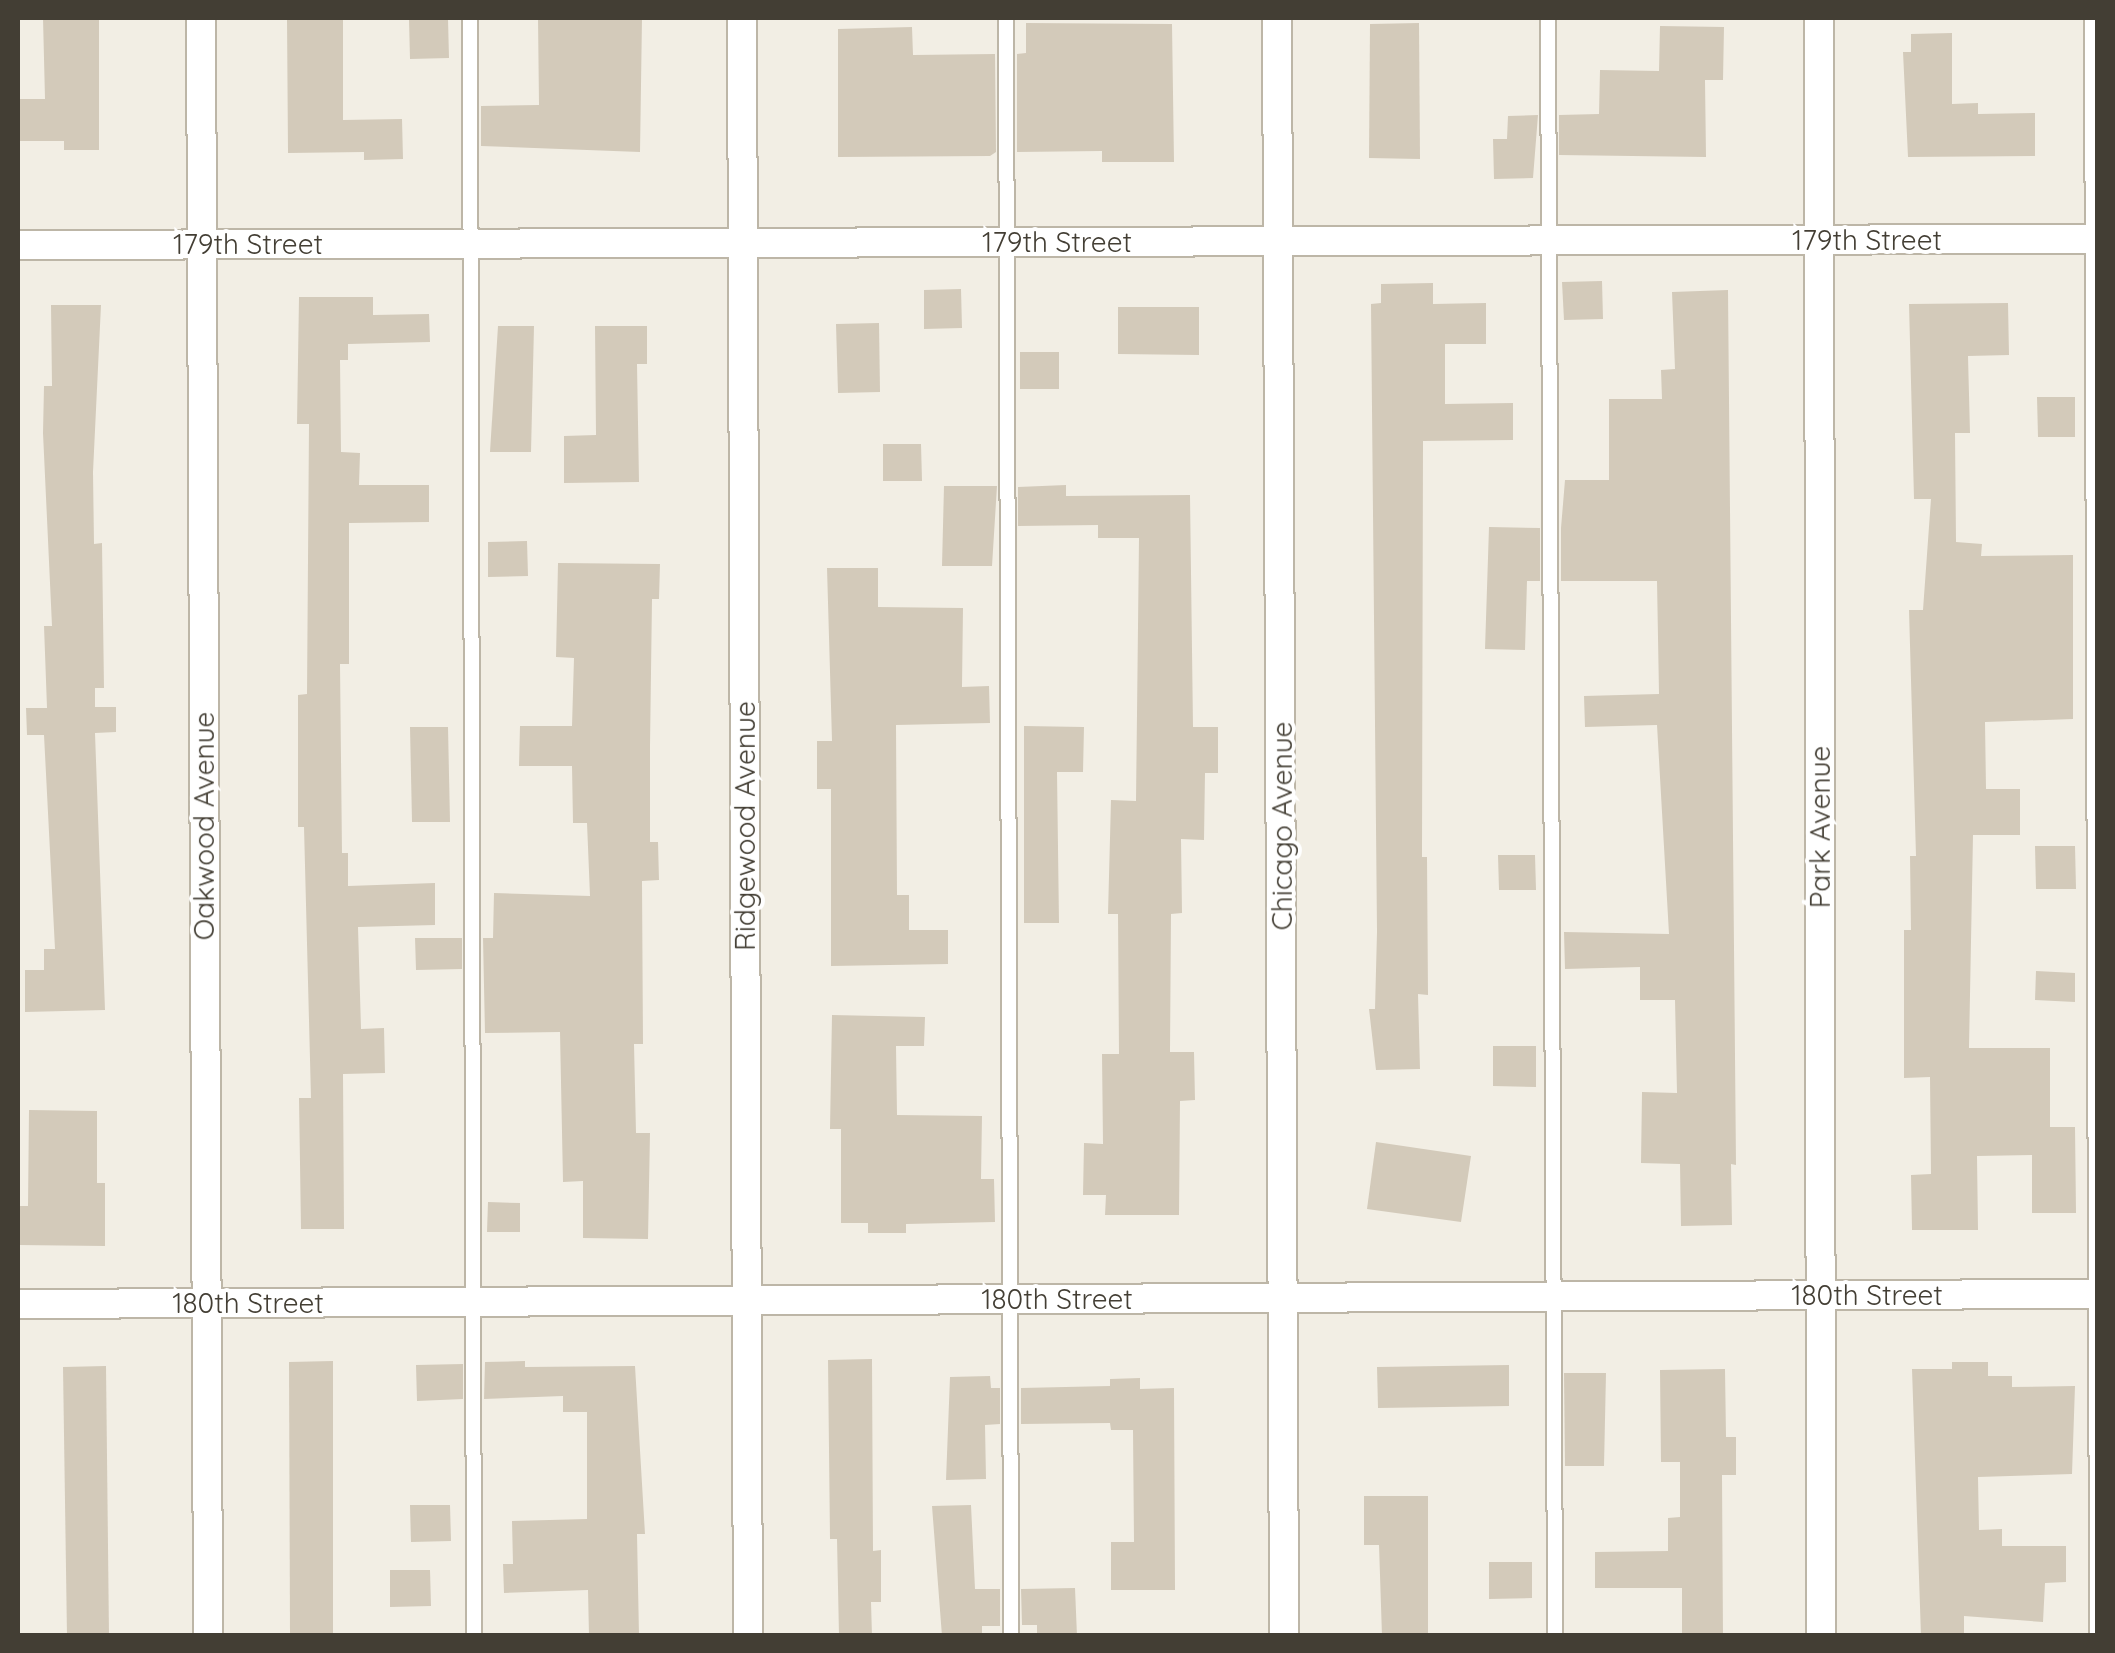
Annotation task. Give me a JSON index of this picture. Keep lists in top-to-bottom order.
{
  "streets": {
    "street": [
      "179th Street",
      "Oakwood Avenue",
      "Ridgewood Avenue",
      "Chicago Avenue",
      "Park Avenue",
      "180th Street"
    ]
  },
  "crossings": [
    ["179th Street", "Oakwood Avenue"],
    ["179th Street", "Ridgewood Avenue"],
    ["179th Street", "Chicago Avenue"],
    ["179th Street", "Park Avenue"],
    ["Oakwood Avenue", "180th Street"],
    ["Ridgewood Avenue", "180th Street"],
    ["Chicago Avenue", "180th Street"],
    ["Park Avenue", "180th Street"]
  ]
}
